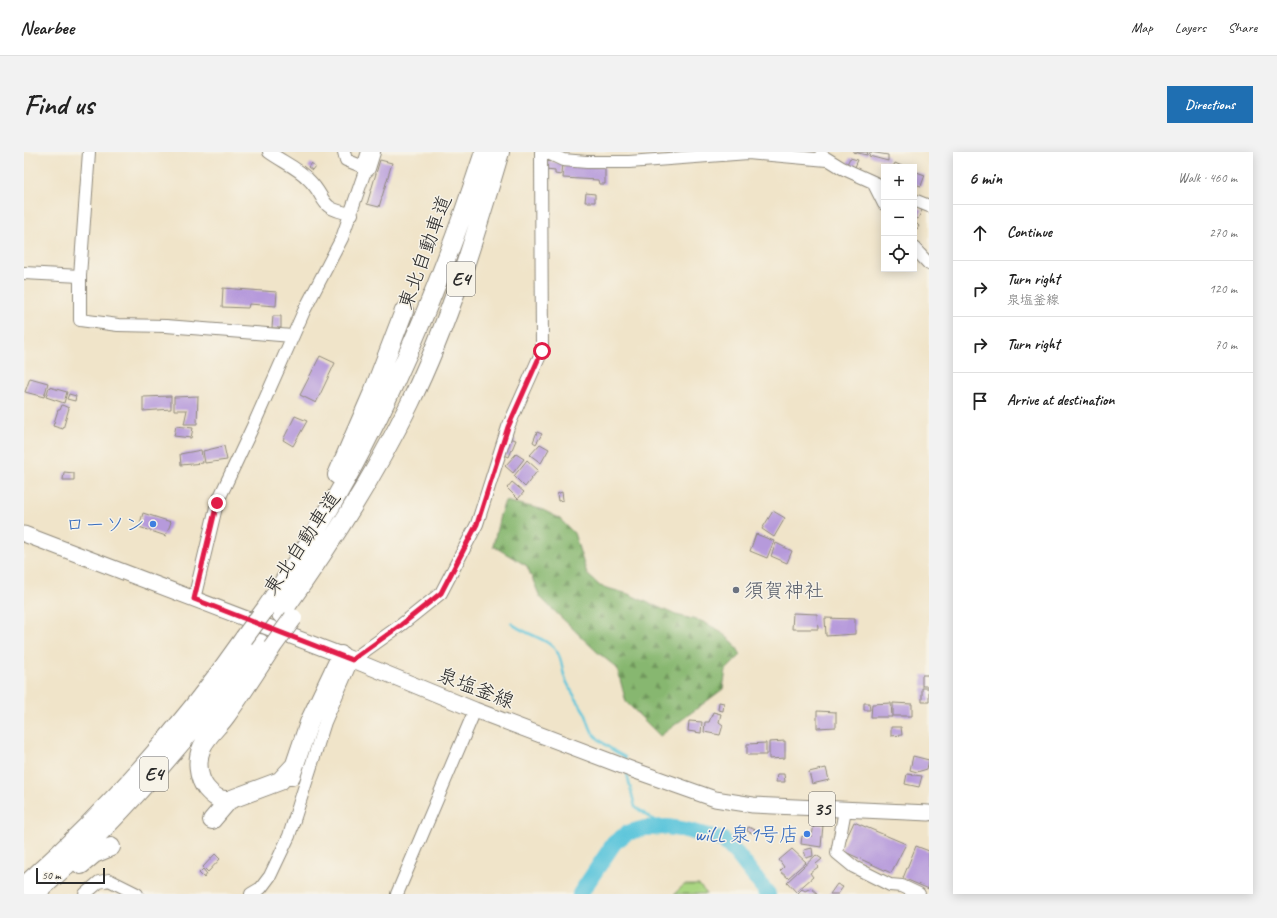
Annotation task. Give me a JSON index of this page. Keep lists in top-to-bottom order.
{
  "streets": {
    "highway": ["東北自動車道", "E4"],
    "main road": ["泉塩釜線", "35"]
  },
  "places": ["ローソン", "須賀神社", "wiLL 泉1号店"],
  "scale_bar": "50 m",
  "page": {
    "header": "Nearbee",
    "nav": ["Map", "Layers", "Share"],
    "buttons": "Directions",
    "title": "Find us",
    "heading": ["6 min", "Walk · 460 m"],
    "map_buttons": ["+", "−"],
    "list": [
      ["Continue", "270 m"],
      ["Turn right", "泉塩釜線", "120 m"],
      ["Turn right", "70 m"],
      "Arrive at destination"
    ],
    "scale": "50 m"
  }
}
